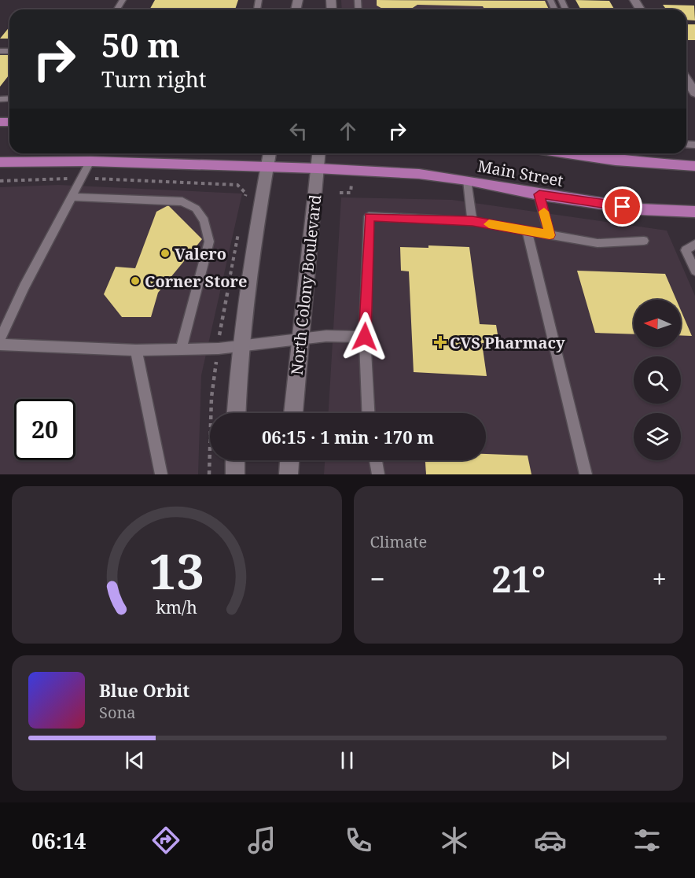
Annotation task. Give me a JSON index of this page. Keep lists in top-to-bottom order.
{
  "streets": {
    "main road": ["Main Street", "North Colony Boulevard"]
  },
  "crossings": [
    ["Main Street", "North Colony Boulevard"]
  ],
  "places": {
    "other": ["Valero", "Corner Store"],
    "health": ["CVS Pharmacy"]
  },
  "north": "left",
  "page": {
    "turn": ["50 m", "Turn right"],
    "limit": "20",
    "trip": "06:15 · 1 min · 170 m",
    "tile": "Climate",
    "heat": ["−", "21°", "+"],
    "song": ["Blue Orbit", "Sona"],
    "tabs": "06:14",
    "gauge": ["13", "km/h"]
  }
}
